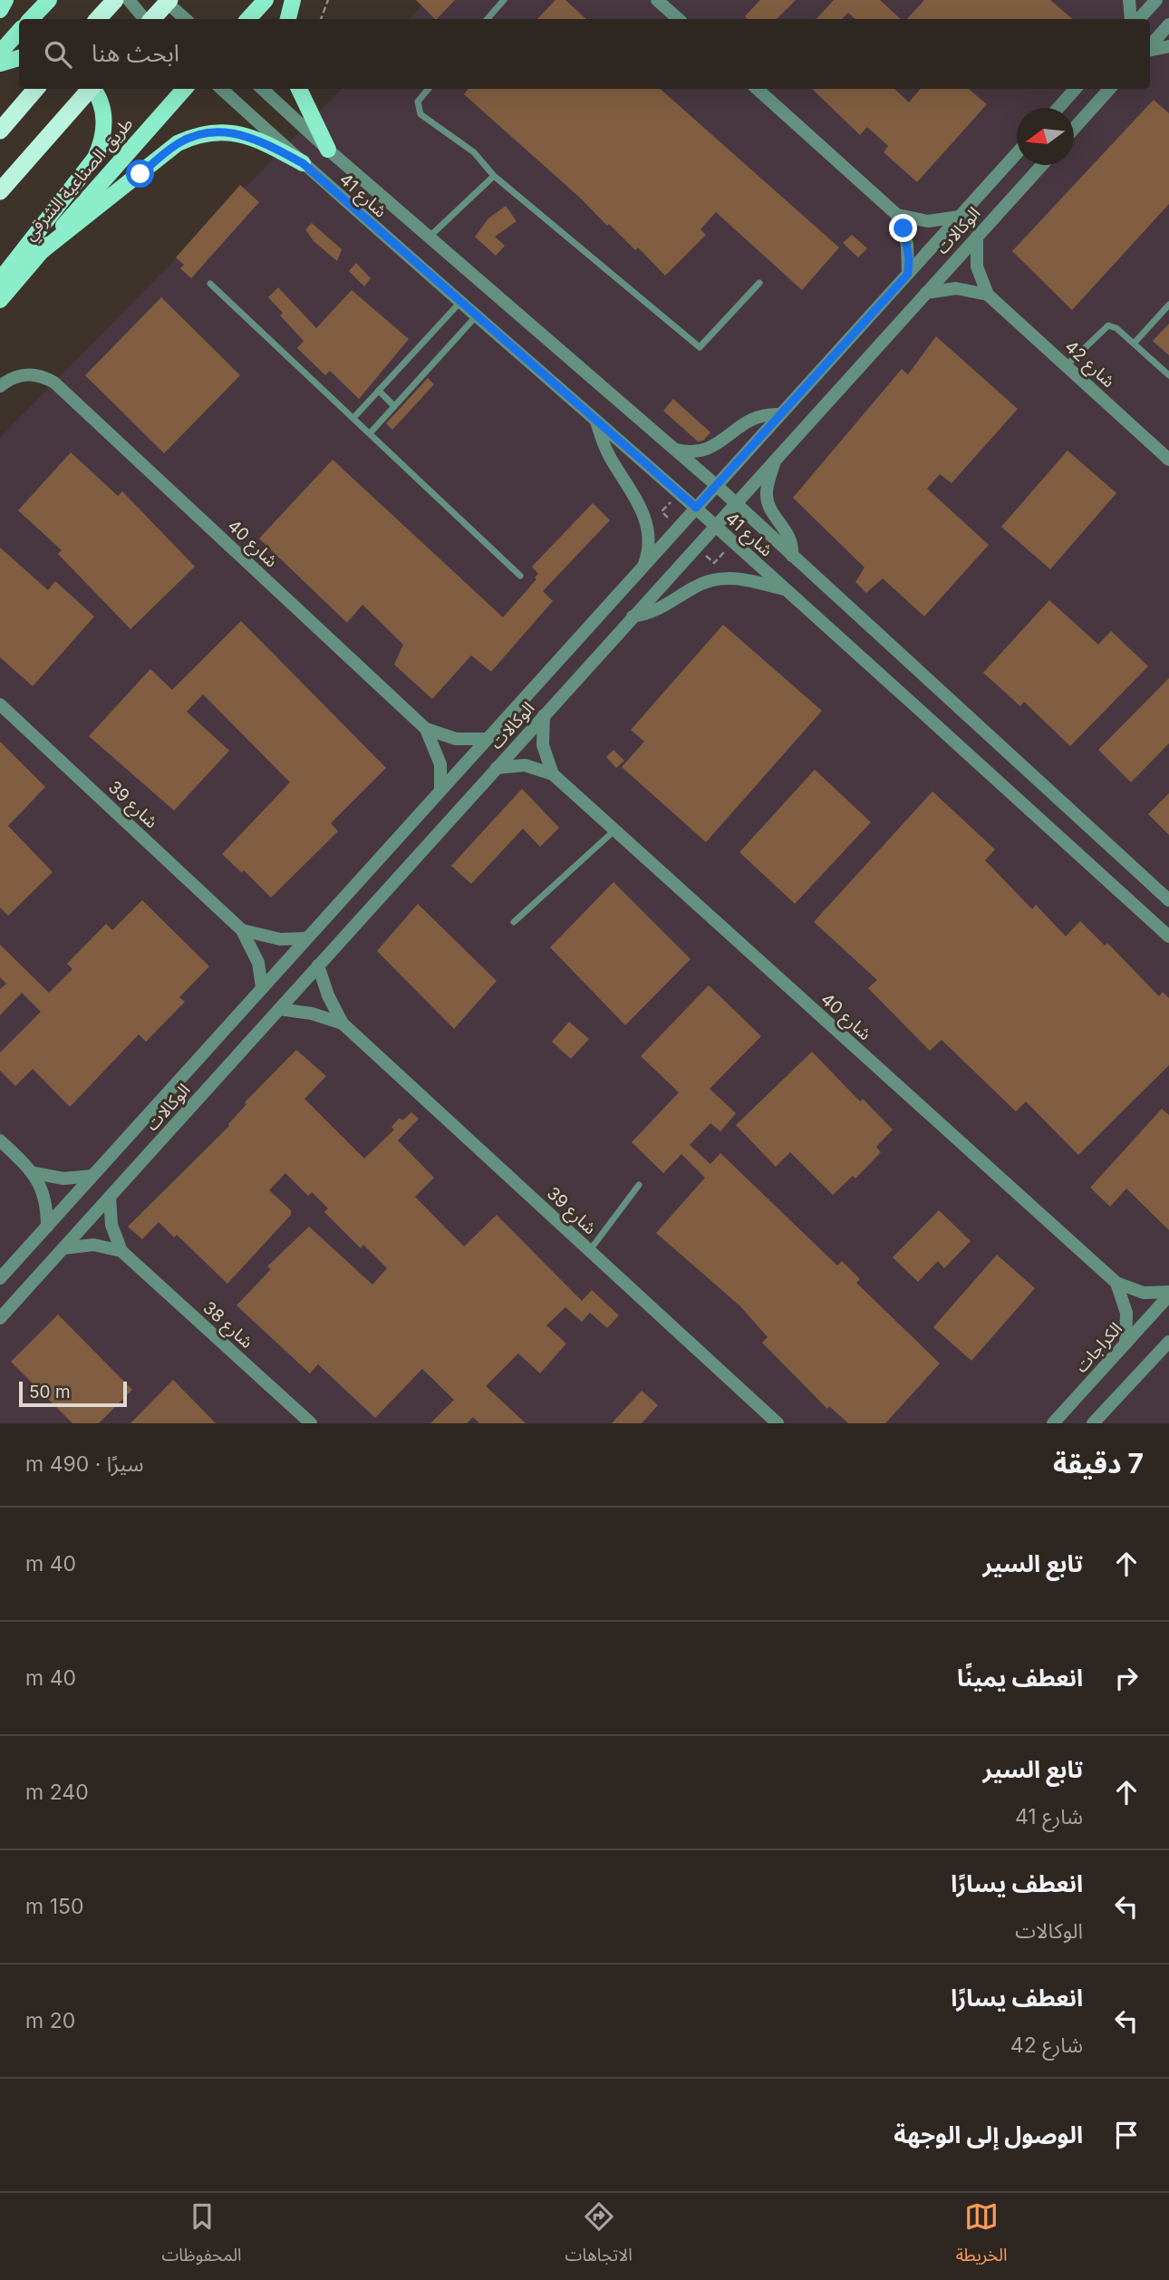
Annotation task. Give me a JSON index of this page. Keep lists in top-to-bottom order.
{
  "streets": {
    "main road": ["طريق الصناعية الشرقي"],
    "street": [
      "شارع 41",
      "الوكالات",
      "شارع 42",
      "شارع 40",
      "شارع 39",
      "شارع 38",
      "الكراجات"
    ]
  },
  "crossings": [
    ["شارع 41", "الوكالات"],
    ["الوكالات", "شارع 42"],
    ["الوكالات", "شارع 40"],
    ["الوكالات", "شارع 39"],
    ["الوكالات", "شارع 38"],
    ["شارع 40", "الكراجات"]
  ],
  "scale_bar": "50 m",
  "north": "left",
  "page": {
    "search": "ابحث هنا",
    "scale": "50 m",
    "heading": ["7 دقيقة", "سيرًا · 490 m"],
    "list": [
      ["تابع السير", "40 m"],
      ["انعطف يمينًا", "40 m"],
      ["تابع السير", "شارع 41", "240 m"],
      ["انعطف يسارًا", "الوكالات", "150 m"],
      ["انعطف يسارًا", "شارع 42", "20 m"],
      "الوصول إلى الوجهة"
    ],
    "nav": ["الخريطة", "الاتجاهات", "المحفوظات"]
  }
}
